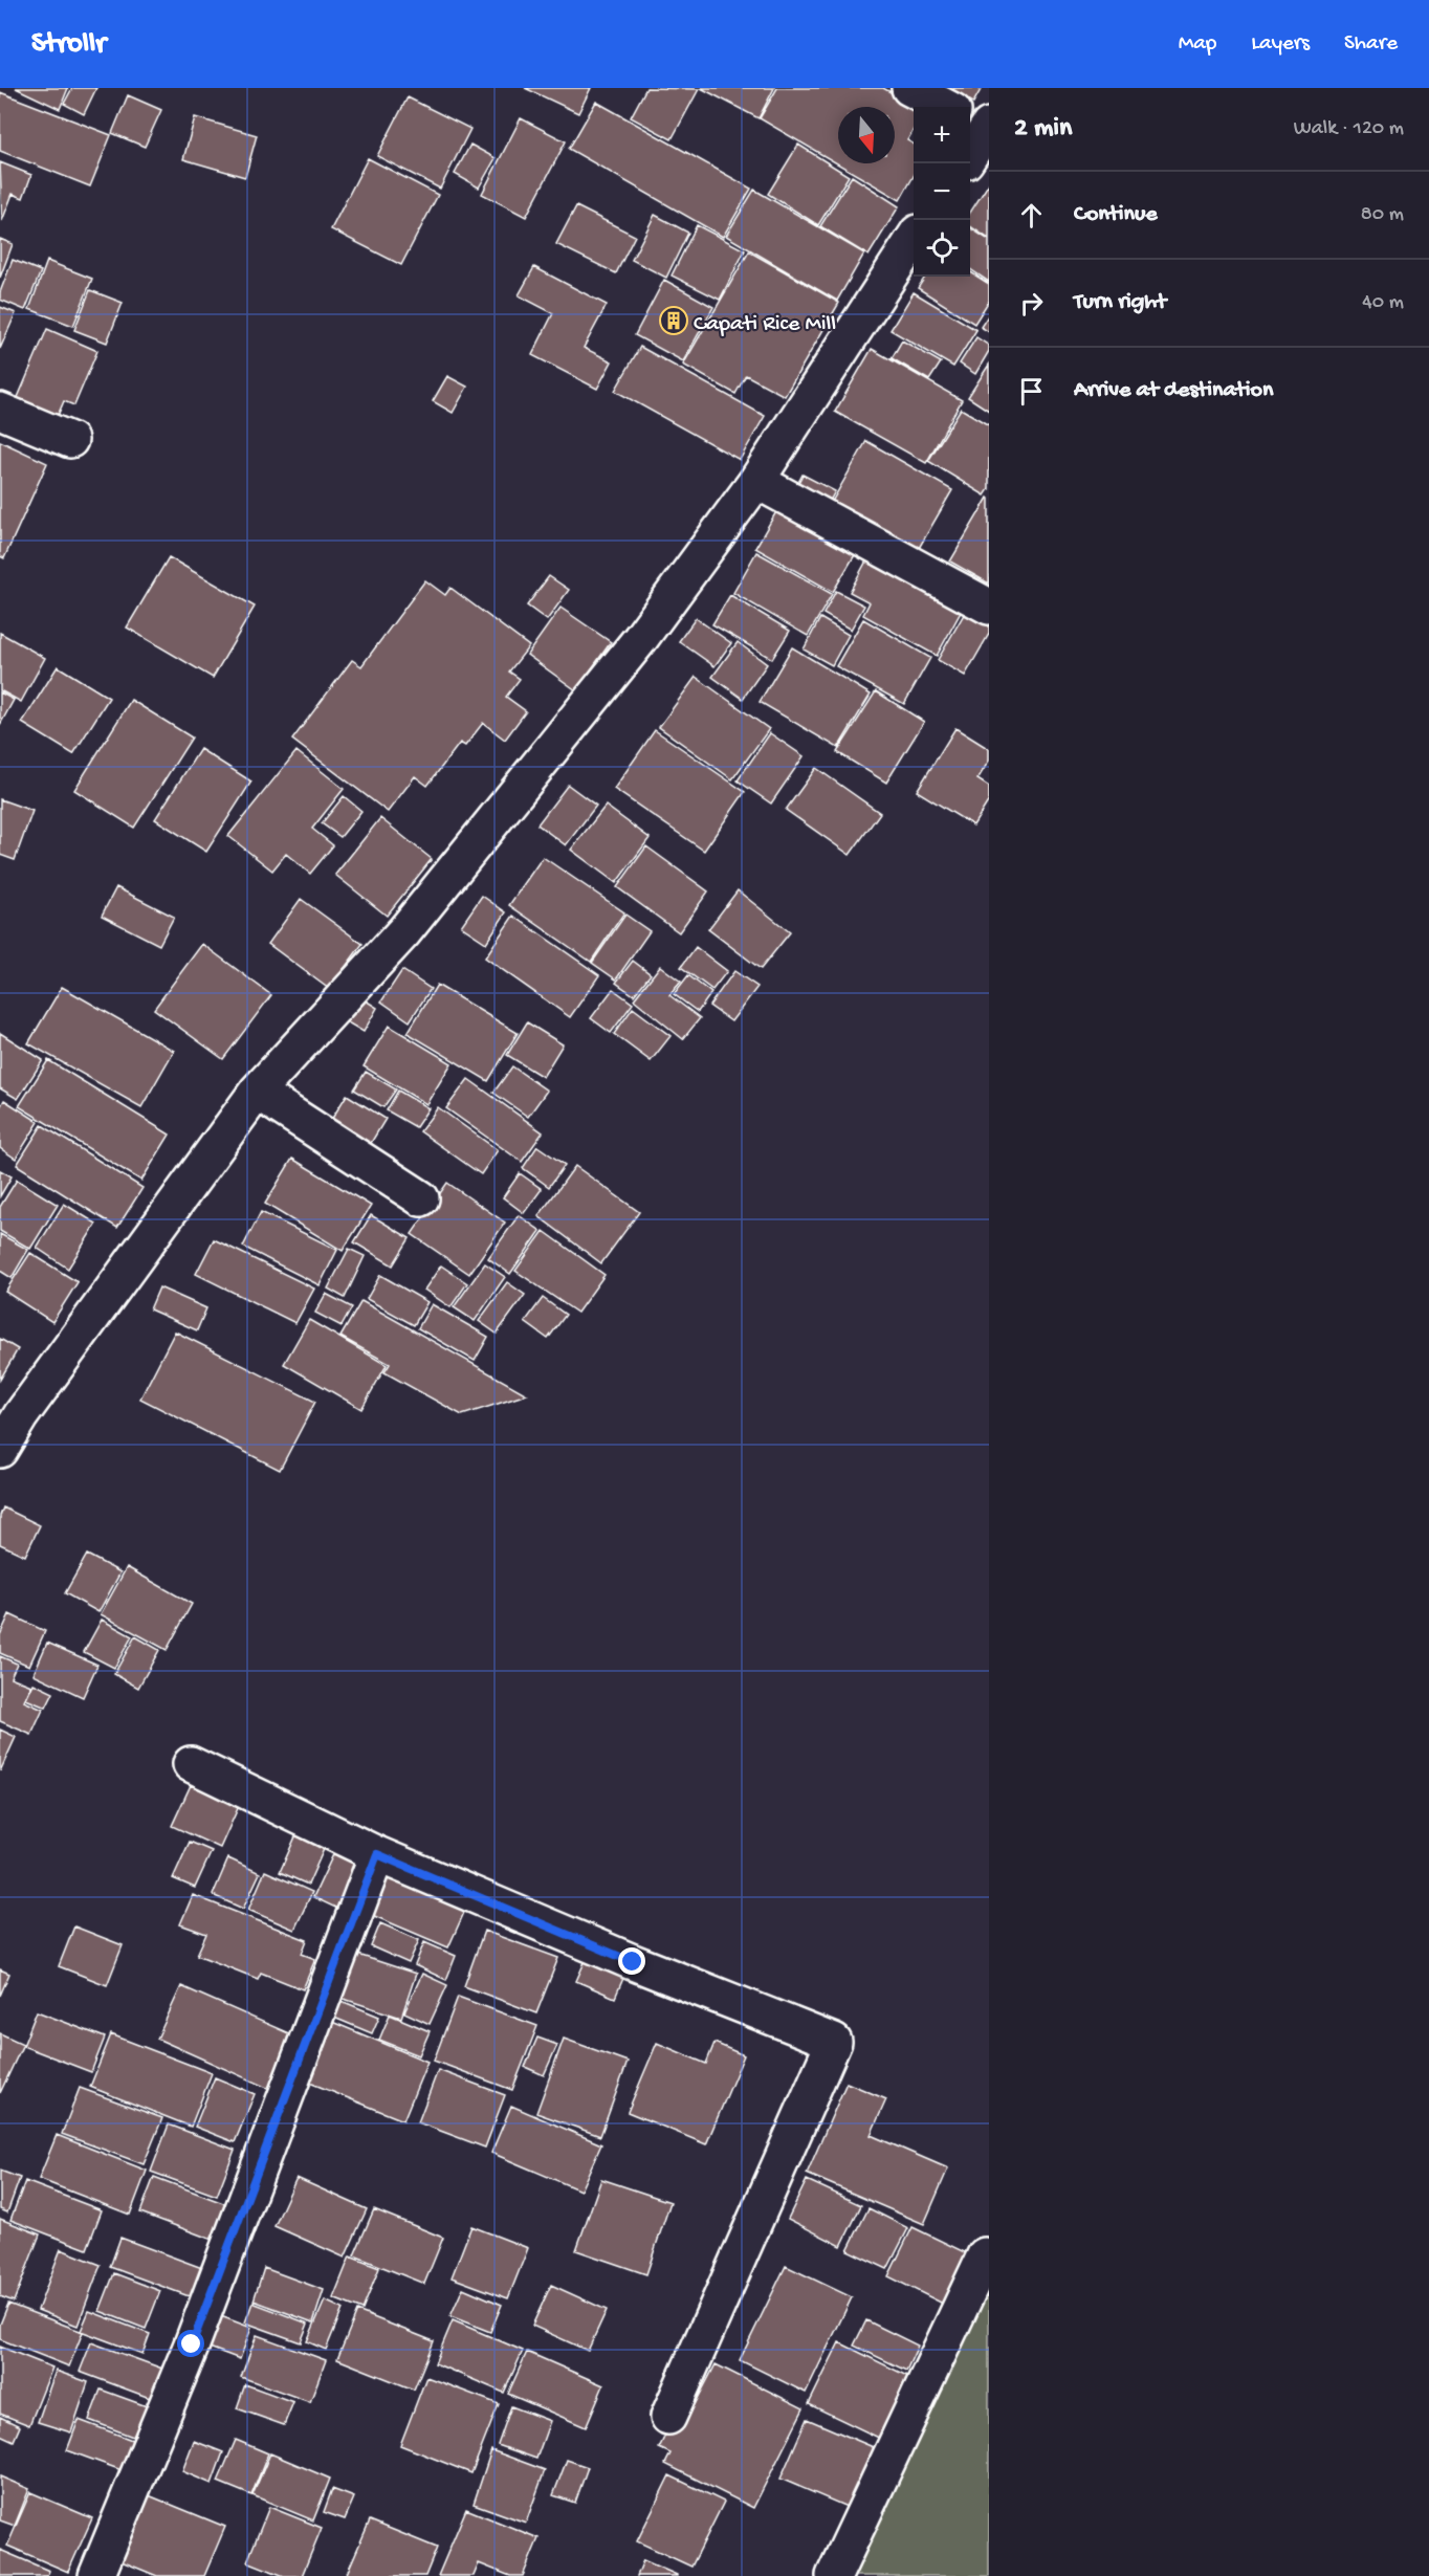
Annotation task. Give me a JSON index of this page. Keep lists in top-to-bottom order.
{
  "places": {
    "building": ["Capati Rice Mill"]
  },
  "north": "bottom",
  "page": {
    "header": "Strollr",
    "nav": ["Map", "Layers", "Share"],
    "heading": ["2 min", "Walk · 120 m"],
    "map_buttons": ["+", "−"],
    "list": [
      ["Continue", "80 m"],
      ["Turn right", "40 m"],
      "Arrive at destination"
    ]
  }
}
